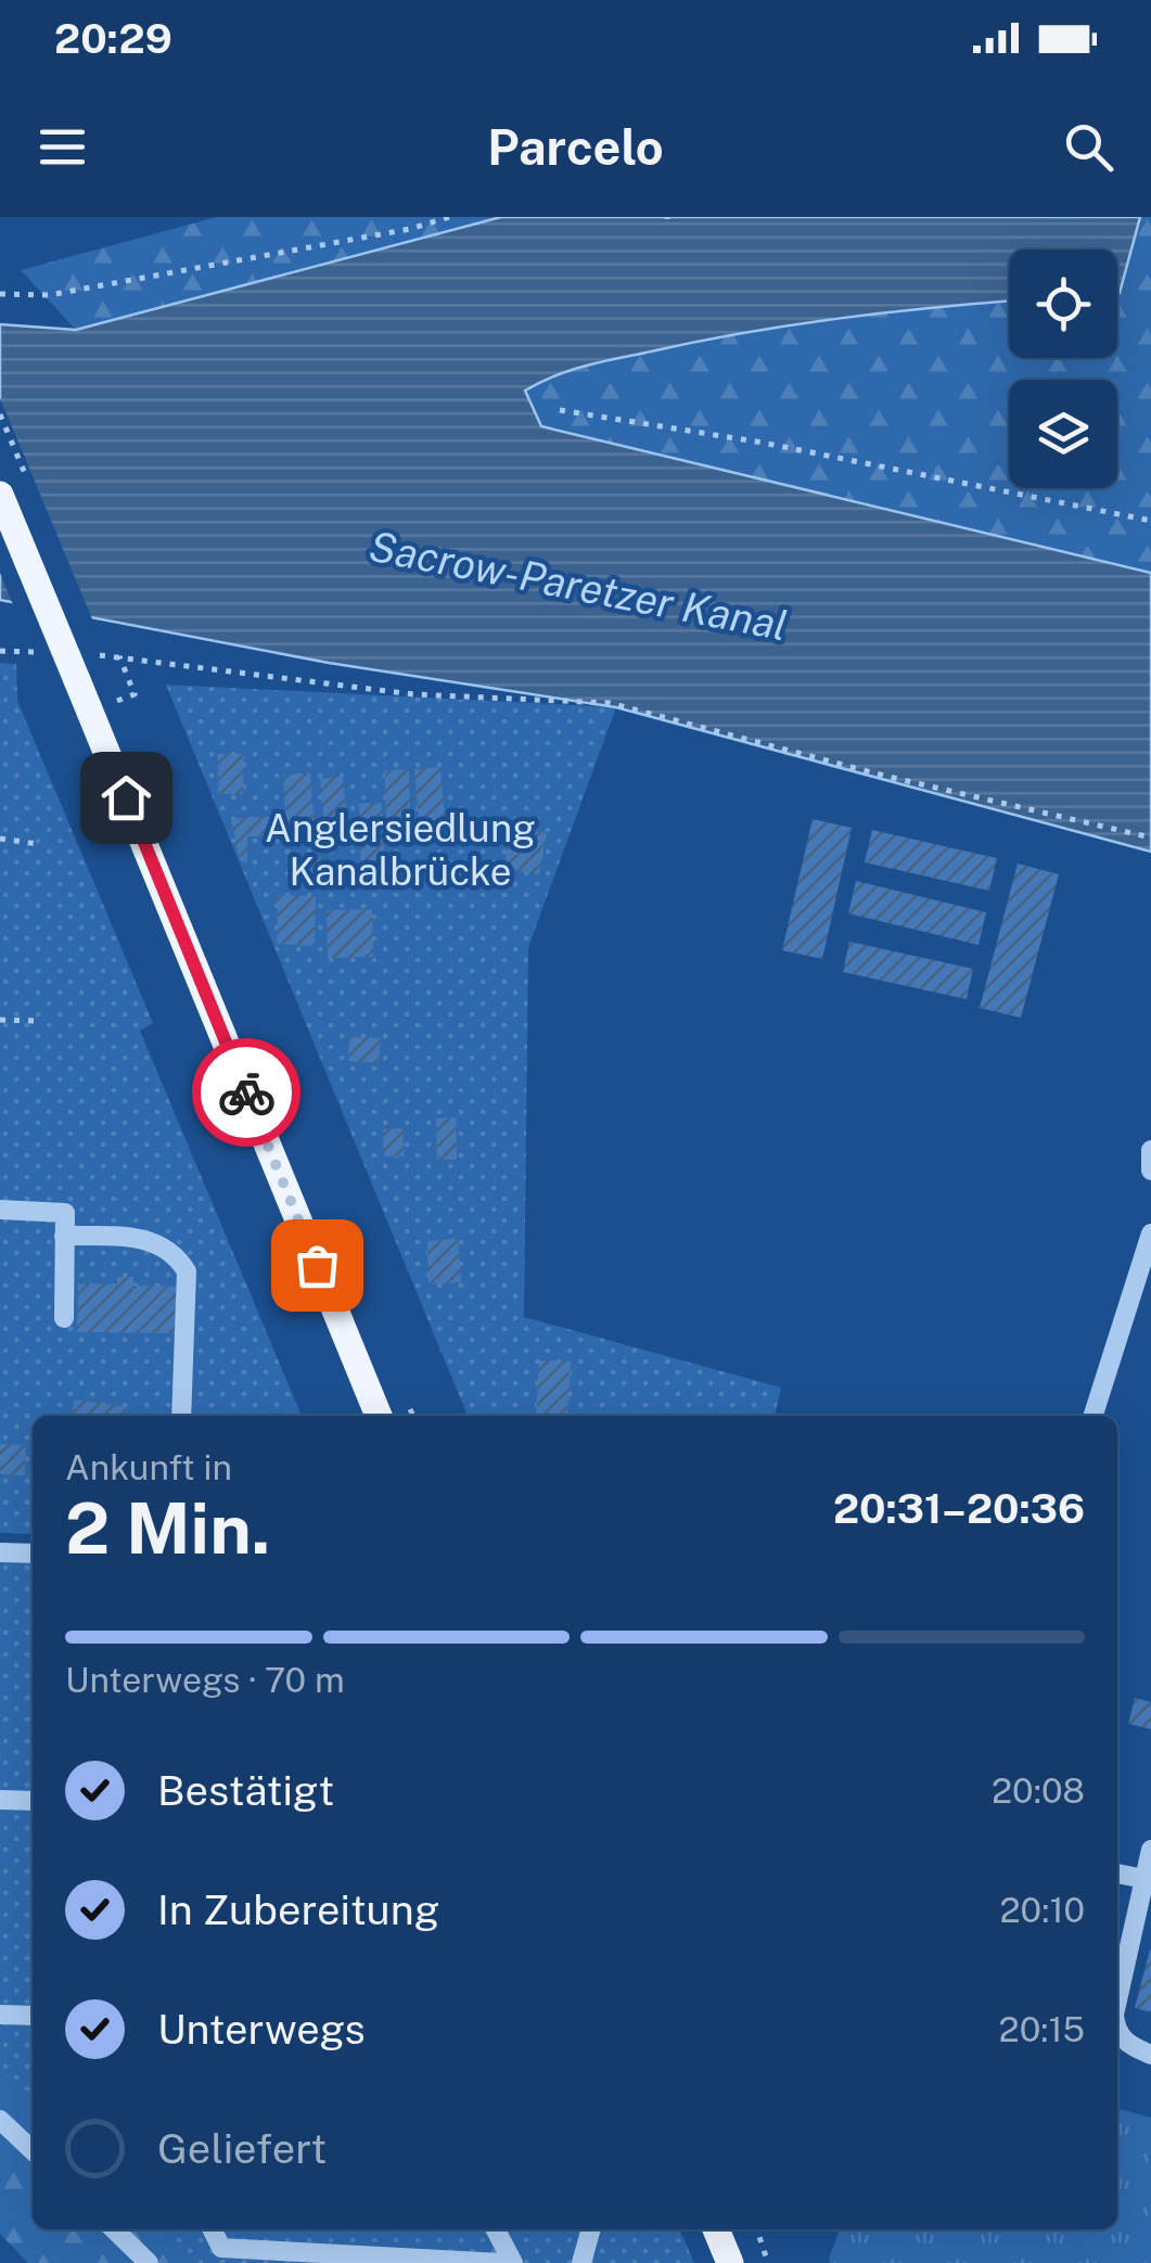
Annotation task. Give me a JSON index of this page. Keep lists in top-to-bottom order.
{
  "water": ["Sacrow-Paretzer Kanal"],
  "parks": ["Anglersiedlung Kanalbrücke"],
  "page": {
    "status": "20:29",
    "header": "Parcelo",
    "heading": ["2 Min.", "Ankunft in", "20:31–20:36"],
    "bar": "Unterwegs · 70 m",
    "list": [
      ["Bestätigt", "20:08"],
      ["In Zubereitung", "20:10"],
      ["Unterwegs", "20:15"],
      "Geliefert"
    ]
  }
}
